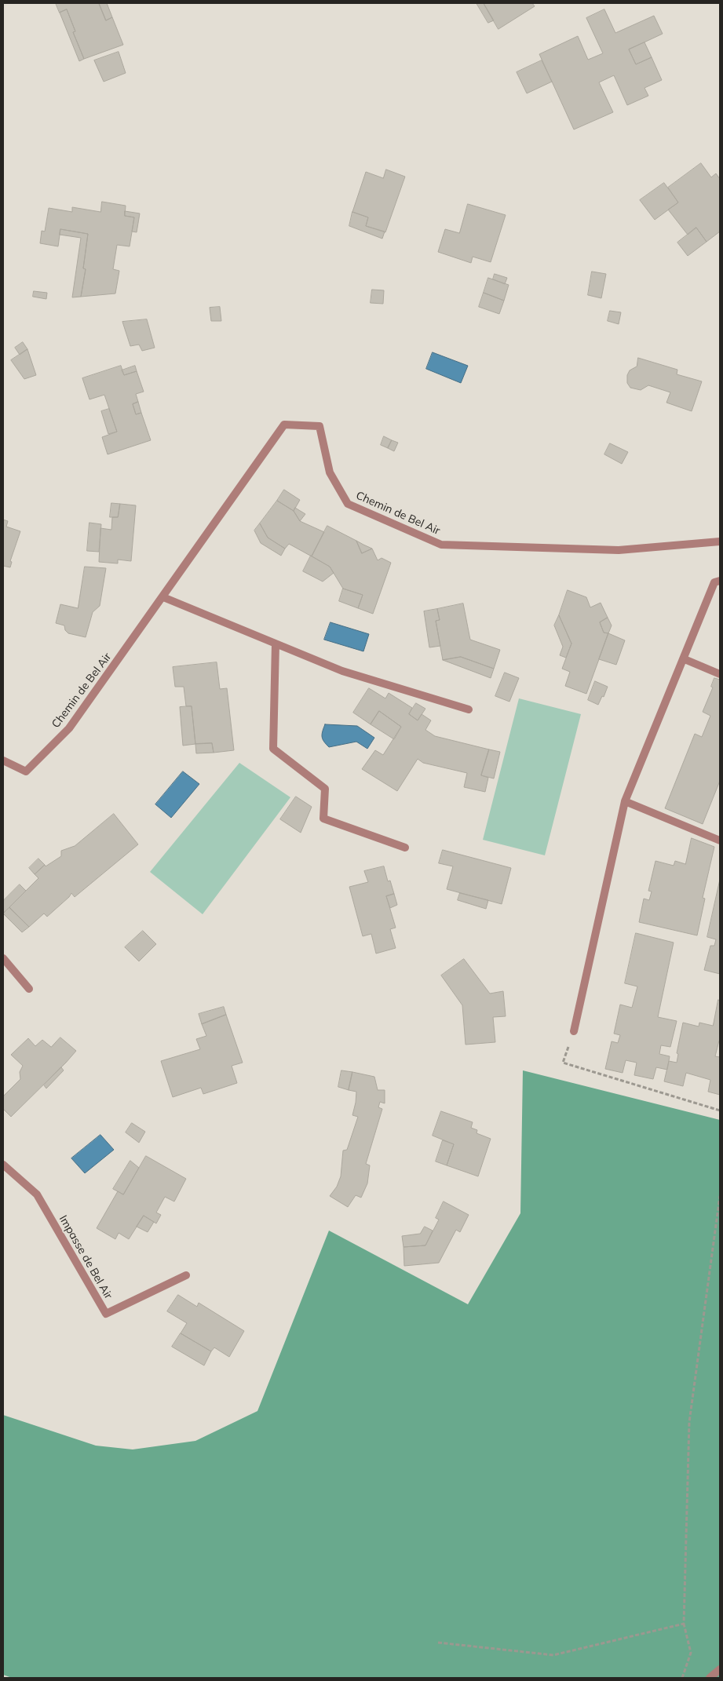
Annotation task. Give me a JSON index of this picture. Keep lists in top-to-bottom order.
{
  "streets": {
    "street": ["Chemin de Bel Air", "Impasse de Bel Air"]
  }
}
